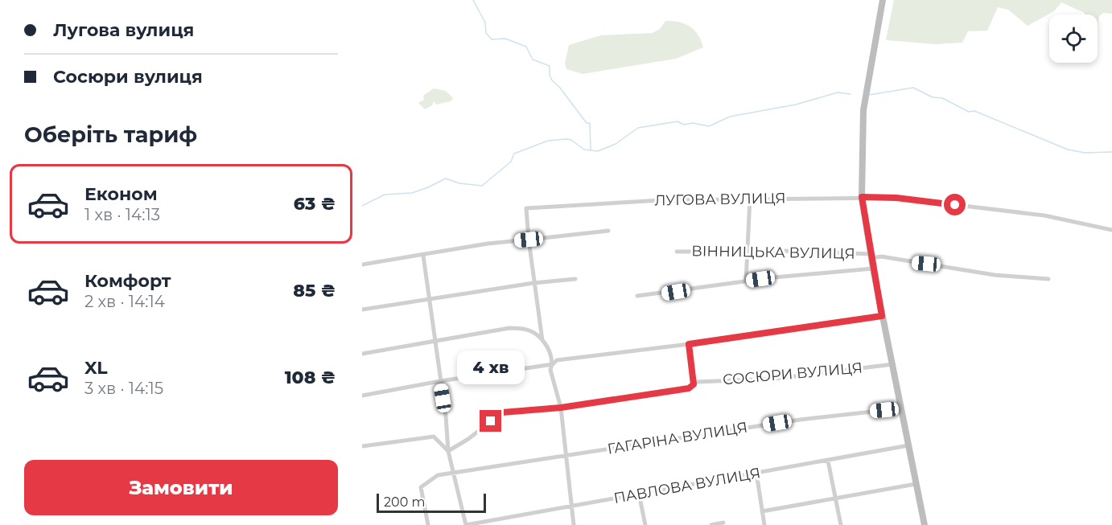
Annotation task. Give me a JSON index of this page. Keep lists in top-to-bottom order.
{
  "streets": {
    "street": [
      "ЛУГОВА ВУЛИЦЯ",
      "ВІННИЦЬКА ВУЛИЦЯ",
      "СОСЮРИ ВУЛИЦЯ",
      "ГАГАРІНА ВУЛИЦЯ",
      "ПАВЛОВА ВУЛИЦЯ"
    ]
  },
  "scale_bar": "200 m",
  "page": {
    "banner": ["Лугова вулиця", "Сосюри вулиця"],
    "heading": "Оберіть тариф",
    "list": [
      {
        "name": "Економ",
        "note": "1 хв · 14:13",
        "value": "63 ₴"
      },
      {
        "name": "Комфорт",
        "note": "2 хв · 14:14",
        "value": "85 ₴"
      },
      {
        "name": "XL",
        "note": "3 хв · 14:15",
        "value": "108 ₴"
      }
    ],
    "bubble": "4 хв",
    "buttons": "Замовити",
    "scale": "200 m"
  }
}
